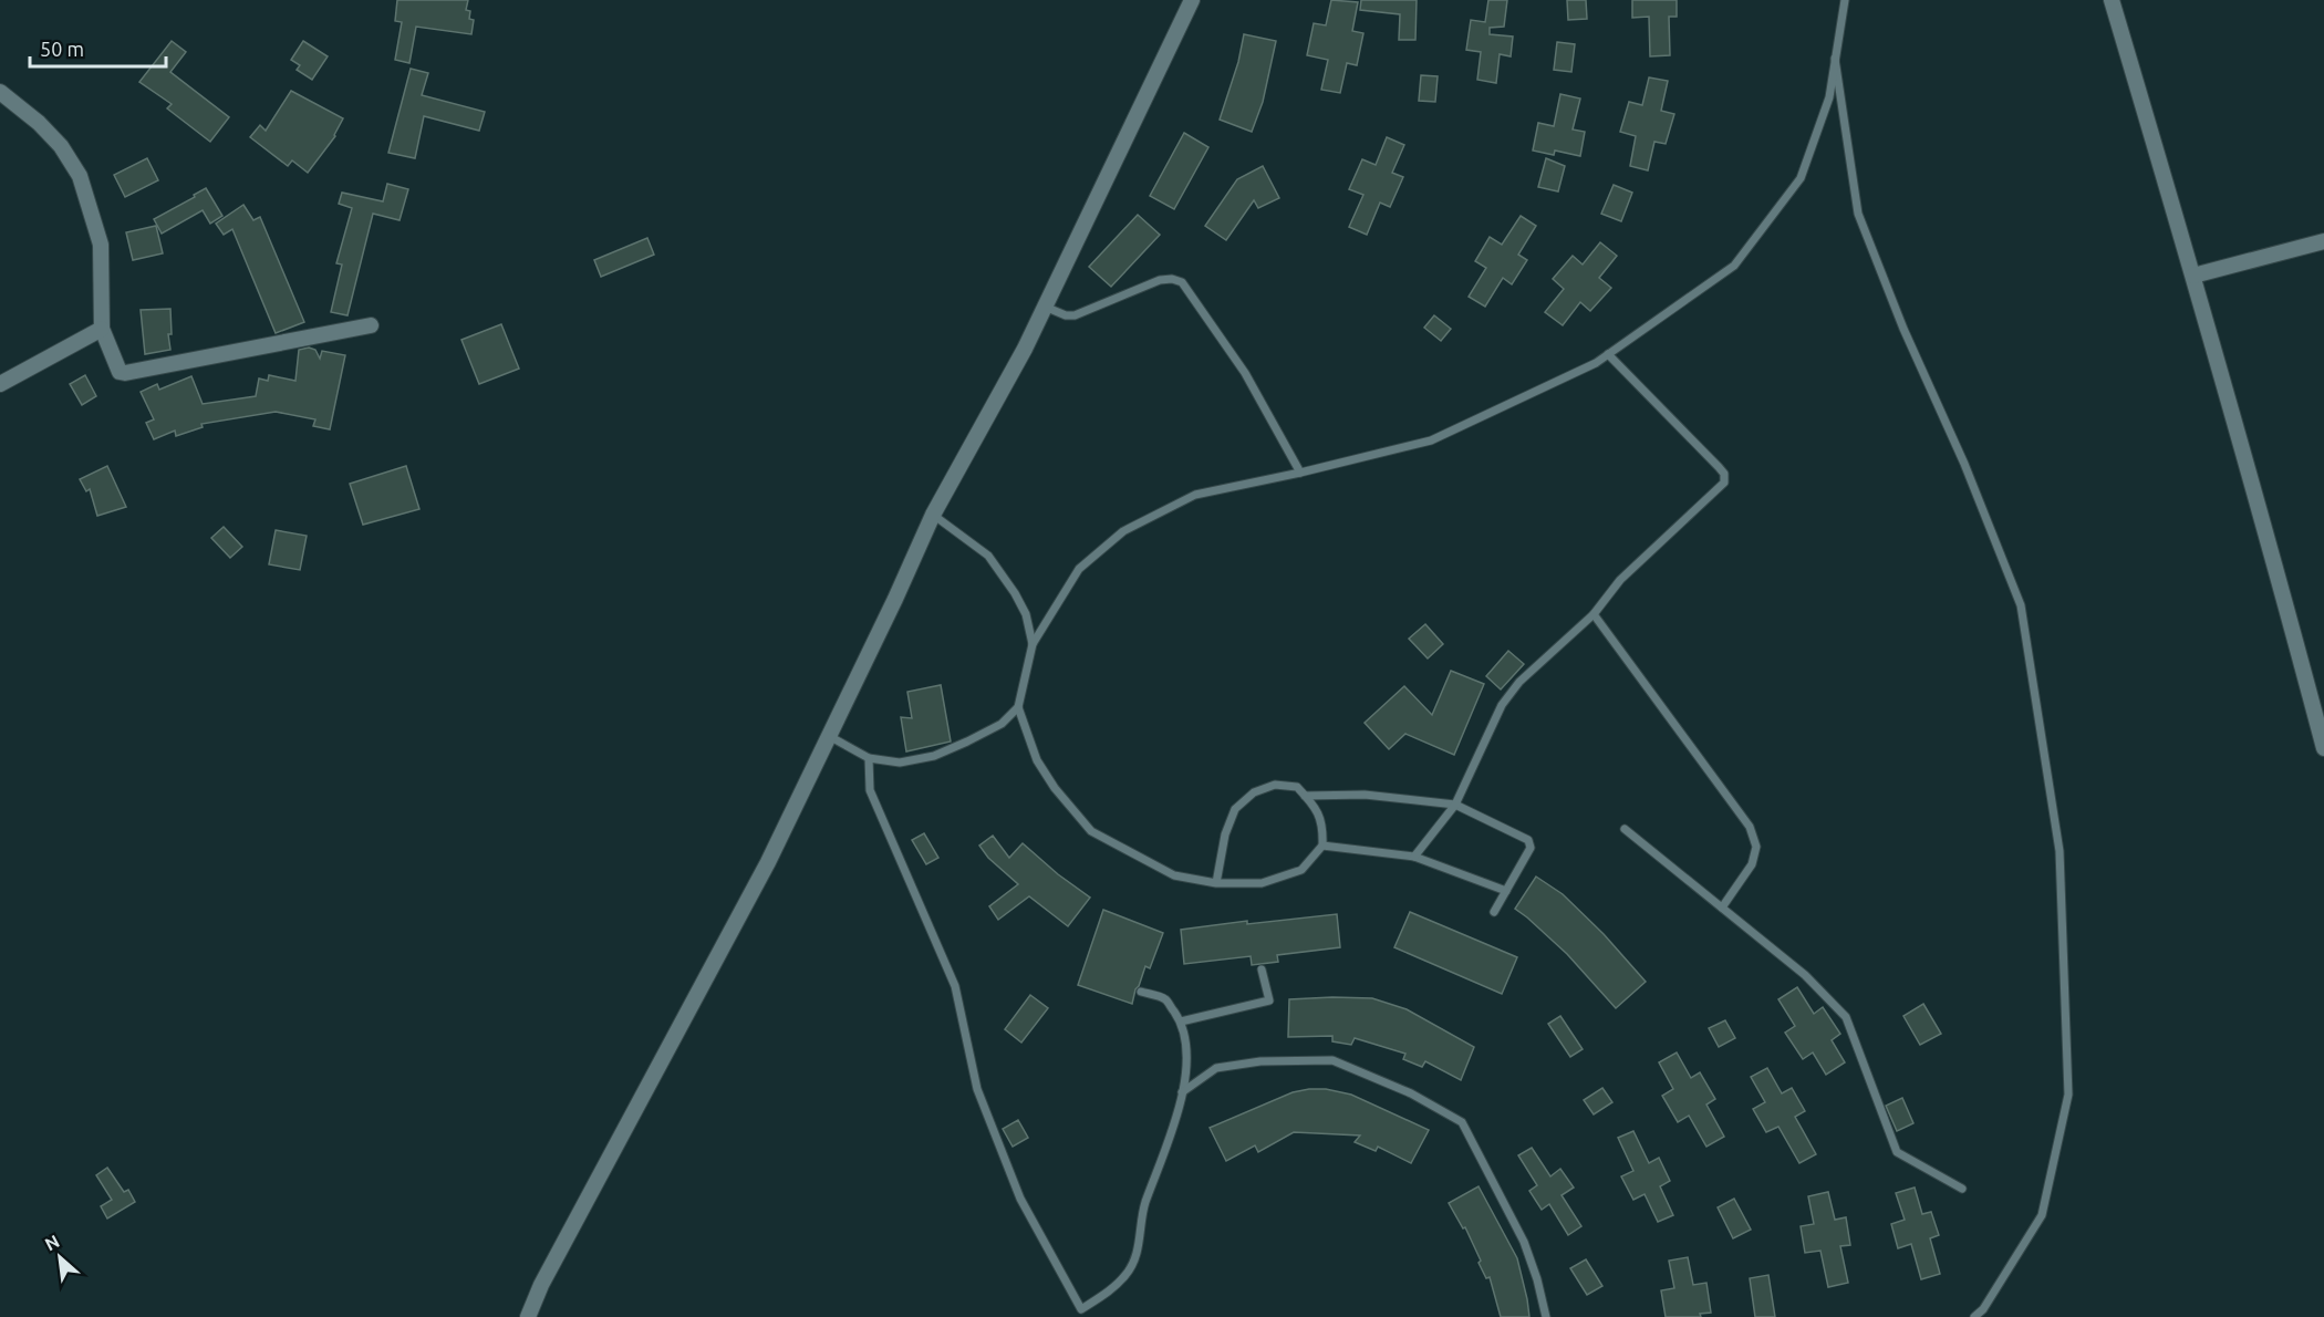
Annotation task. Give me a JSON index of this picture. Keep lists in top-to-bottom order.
{
  "scale_bar": "50 m",
  "north": "top left"
}
